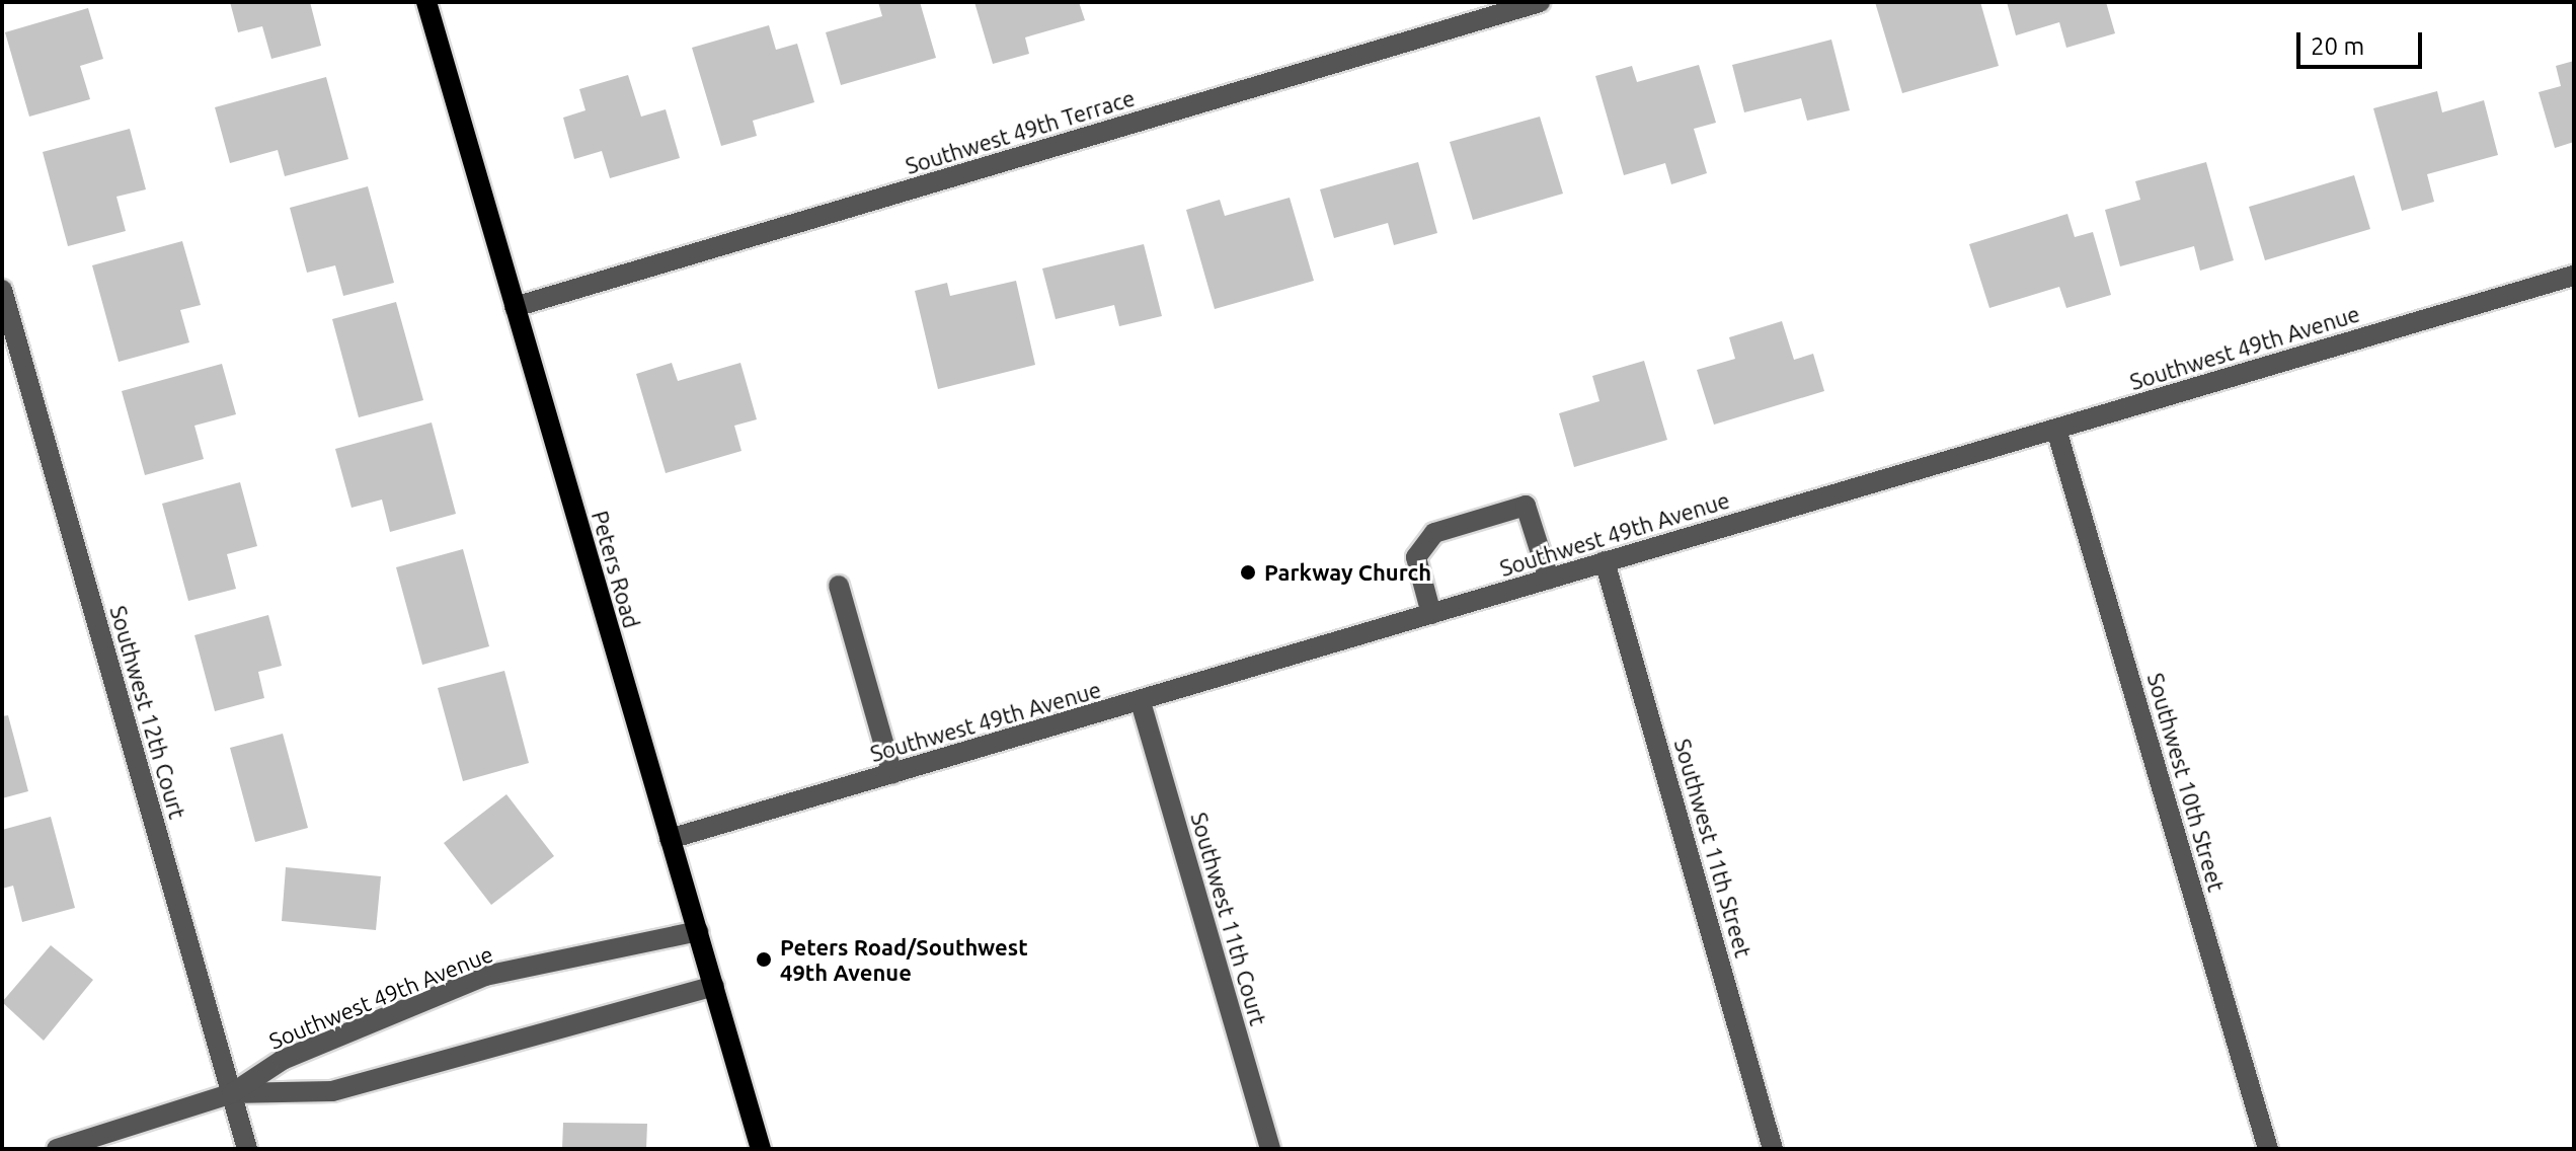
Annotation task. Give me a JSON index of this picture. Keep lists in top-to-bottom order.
{
  "streets": {
    "main road": ["Peters Road"],
    "street": [
      "Southwest 49th Terrace",
      "Southwest 49th Avenue",
      "Southwest 12th Court",
      "Southwest 10th Street",
      "Southwest 11th Street",
      "Southwest 11th Court"
    ]
  },
  "crossings": [
    ["Southwest 49th Terrace", "Peters Road"],
    ["Southwest 49th Avenue", "Peters Road"],
    ["Southwest 49th Avenue", "Southwest 12th Court"],
    ["Southwest 49th Avenue", "Southwest 10th Street"],
    ["Southwest 49th Avenue", "Southwest 11th Street"],
    ["Southwest 49th Avenue", "Southwest 11th Court"]
  ],
  "places": ["Parkway Church", "Peters Road/Southwest 49th Avenue"],
  "scale_bar": "20 m"
}
